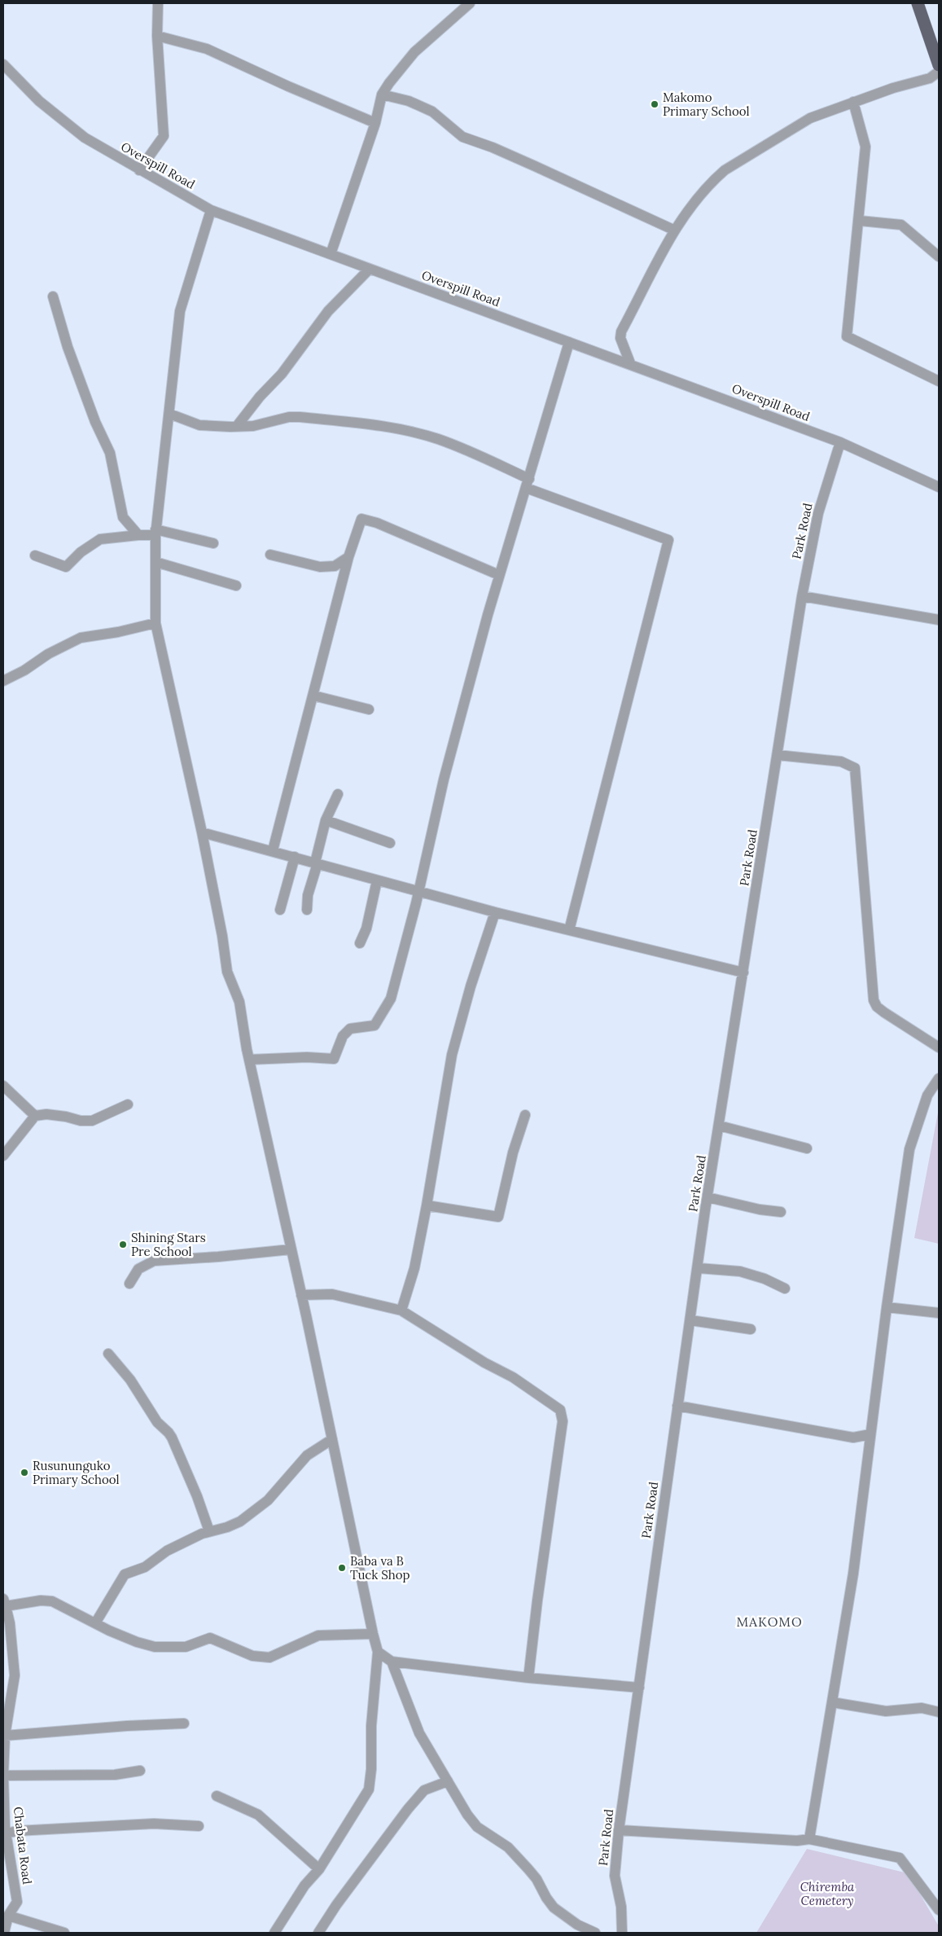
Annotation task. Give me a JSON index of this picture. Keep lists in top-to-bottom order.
{
  "streets": {
    "street": ["Overspill Road", "Park Road", "Chabata Road"]
  },
  "crossings": [
    ["Overspill Road", "Park Road"]
  ],
  "districts": ["MAKOMO"],
  "parks": ["Chiremba Cemetery"],
  "places": [
    "Makomo Primary School",
    "Shining Stars Pre School",
    "Rusununguko Primary School",
    "Baba va B Tuck Shop"
  ]
}
